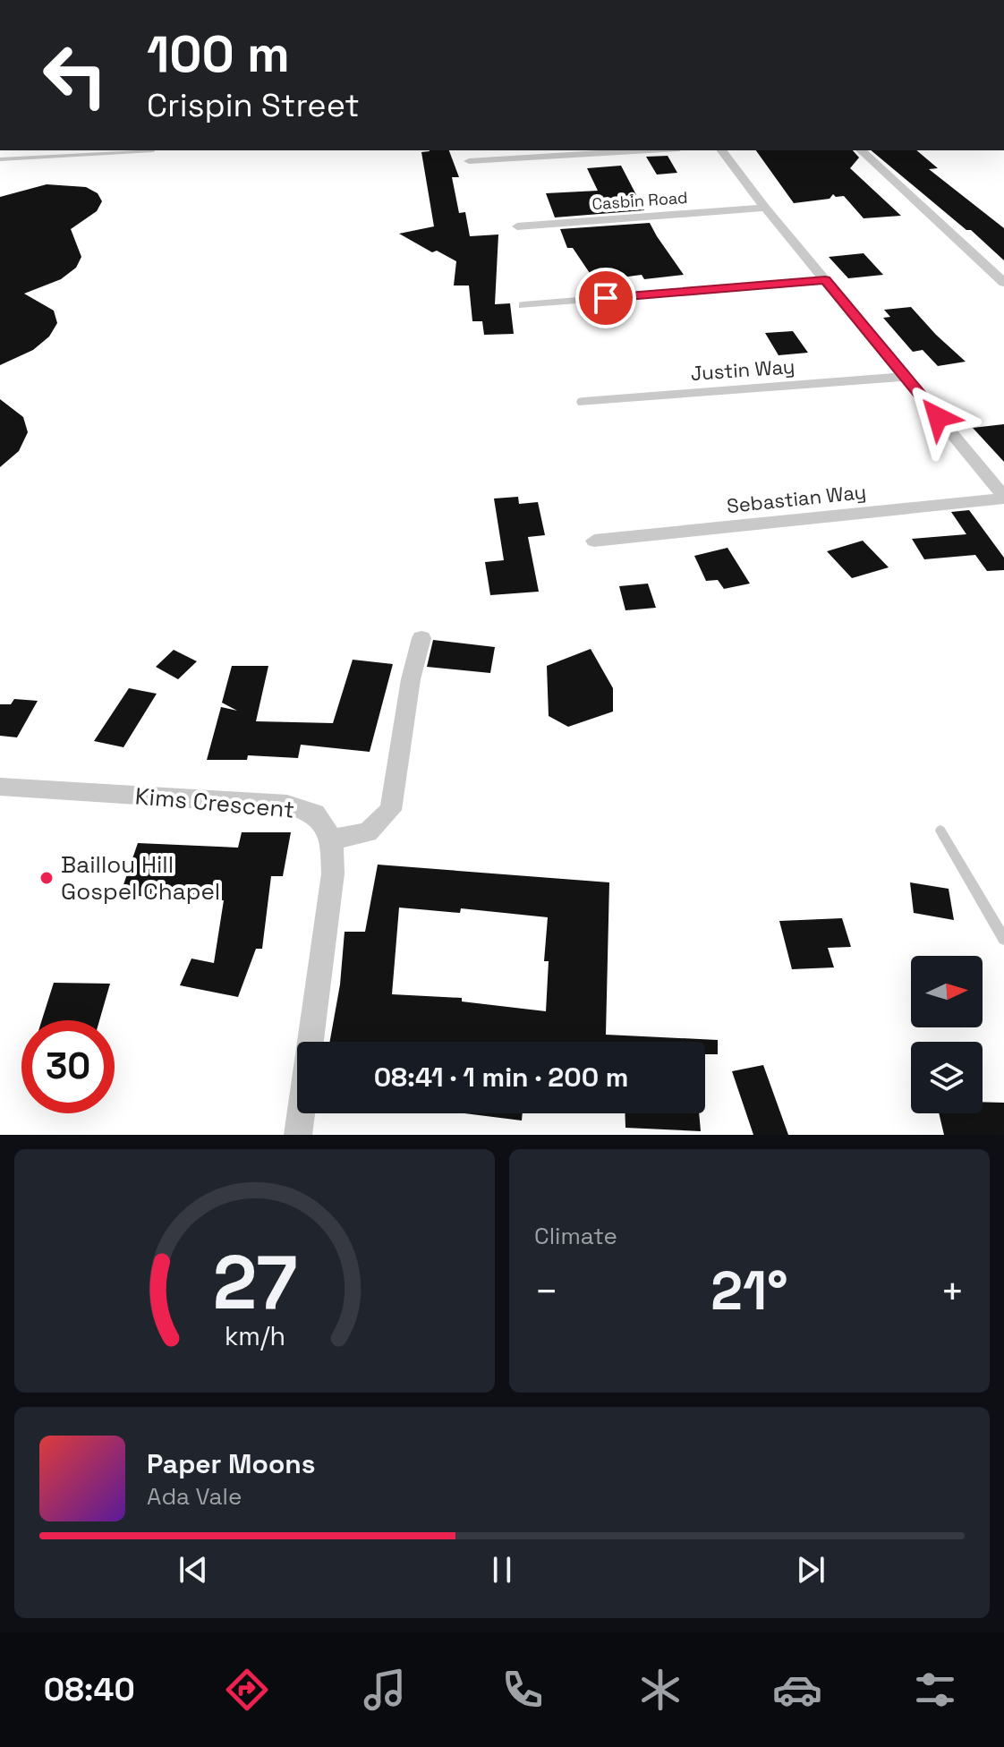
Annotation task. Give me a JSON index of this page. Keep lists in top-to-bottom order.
{
  "streets": {
    "street": [
      "Casbin Road",
      "Justin Way",
      "Sebastian Way",
      "Kims Crescent"
    ]
  },
  "places": ["Baillou Hill Gospel Chapel"],
  "north": "right",
  "page": {
    "turn": ["100 m", "Crispin Street"],
    "limit": "30",
    "trip": "08:41 · 1 min · 200 m",
    "tile": "Climate",
    "heat": ["−", "21°", "+"],
    "song": ["Paper Moons", "Ada Vale"],
    "tabs": "08:40",
    "gauge": ["27", "km/h"]
  }
}
